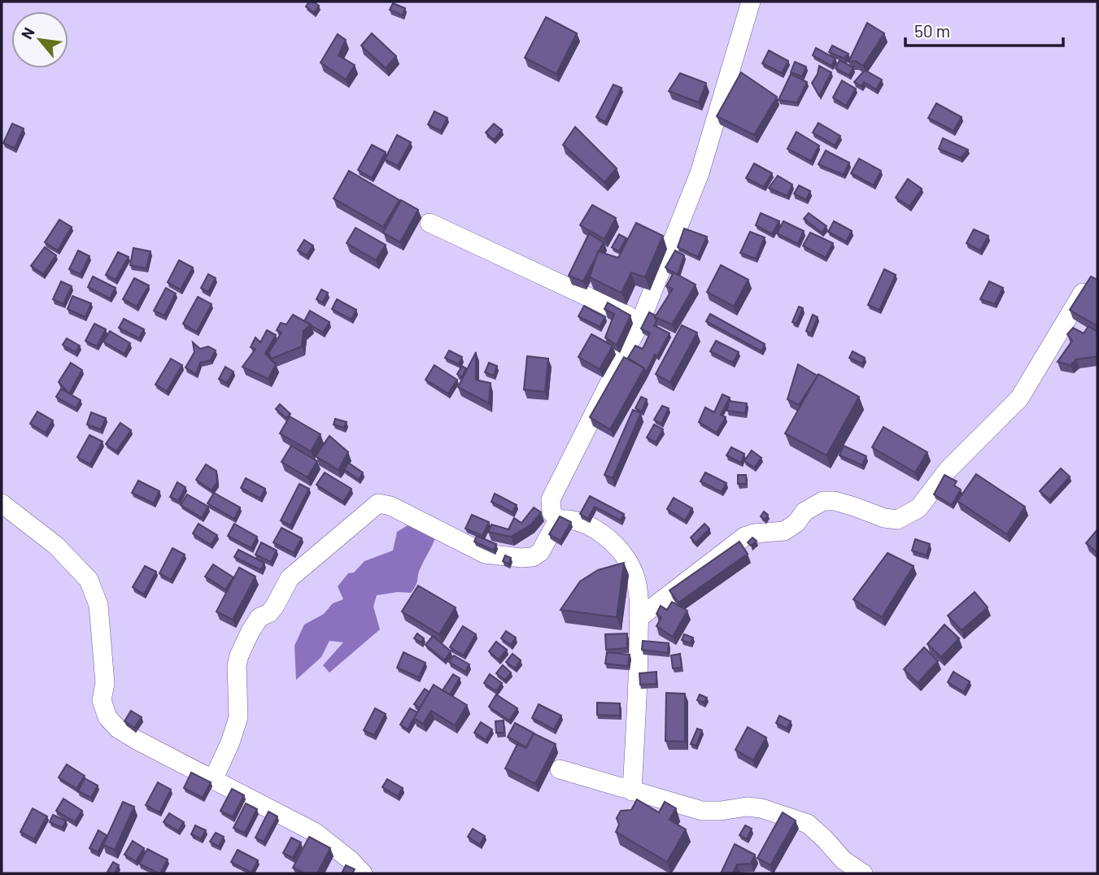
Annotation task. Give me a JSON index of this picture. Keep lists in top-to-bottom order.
{
  "scale_bar": "50 m",
  "north": "top left"
}
